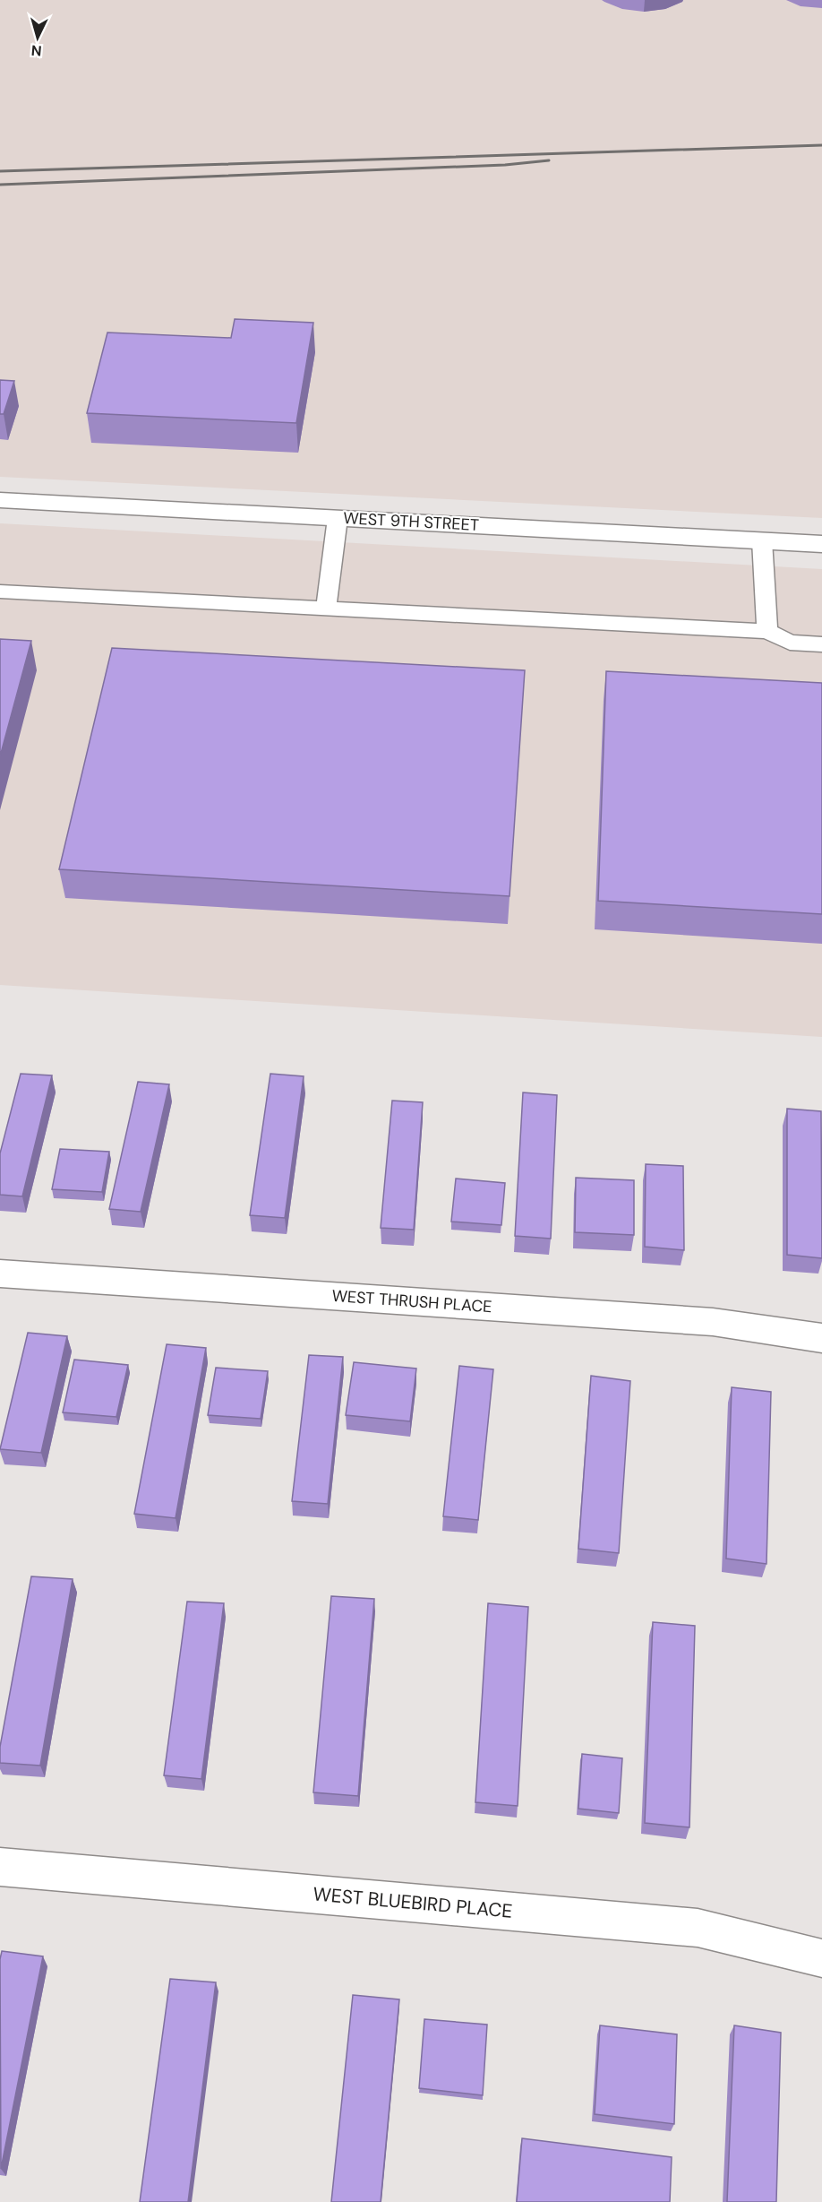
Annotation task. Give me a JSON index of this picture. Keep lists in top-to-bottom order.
{
  "streets": {
    "street": ["WEST 9TH STREET", "WEST THRUSH PLACE", "WEST BLUEBIRD PLACE"]
  },
  "north": "bottom"
}
